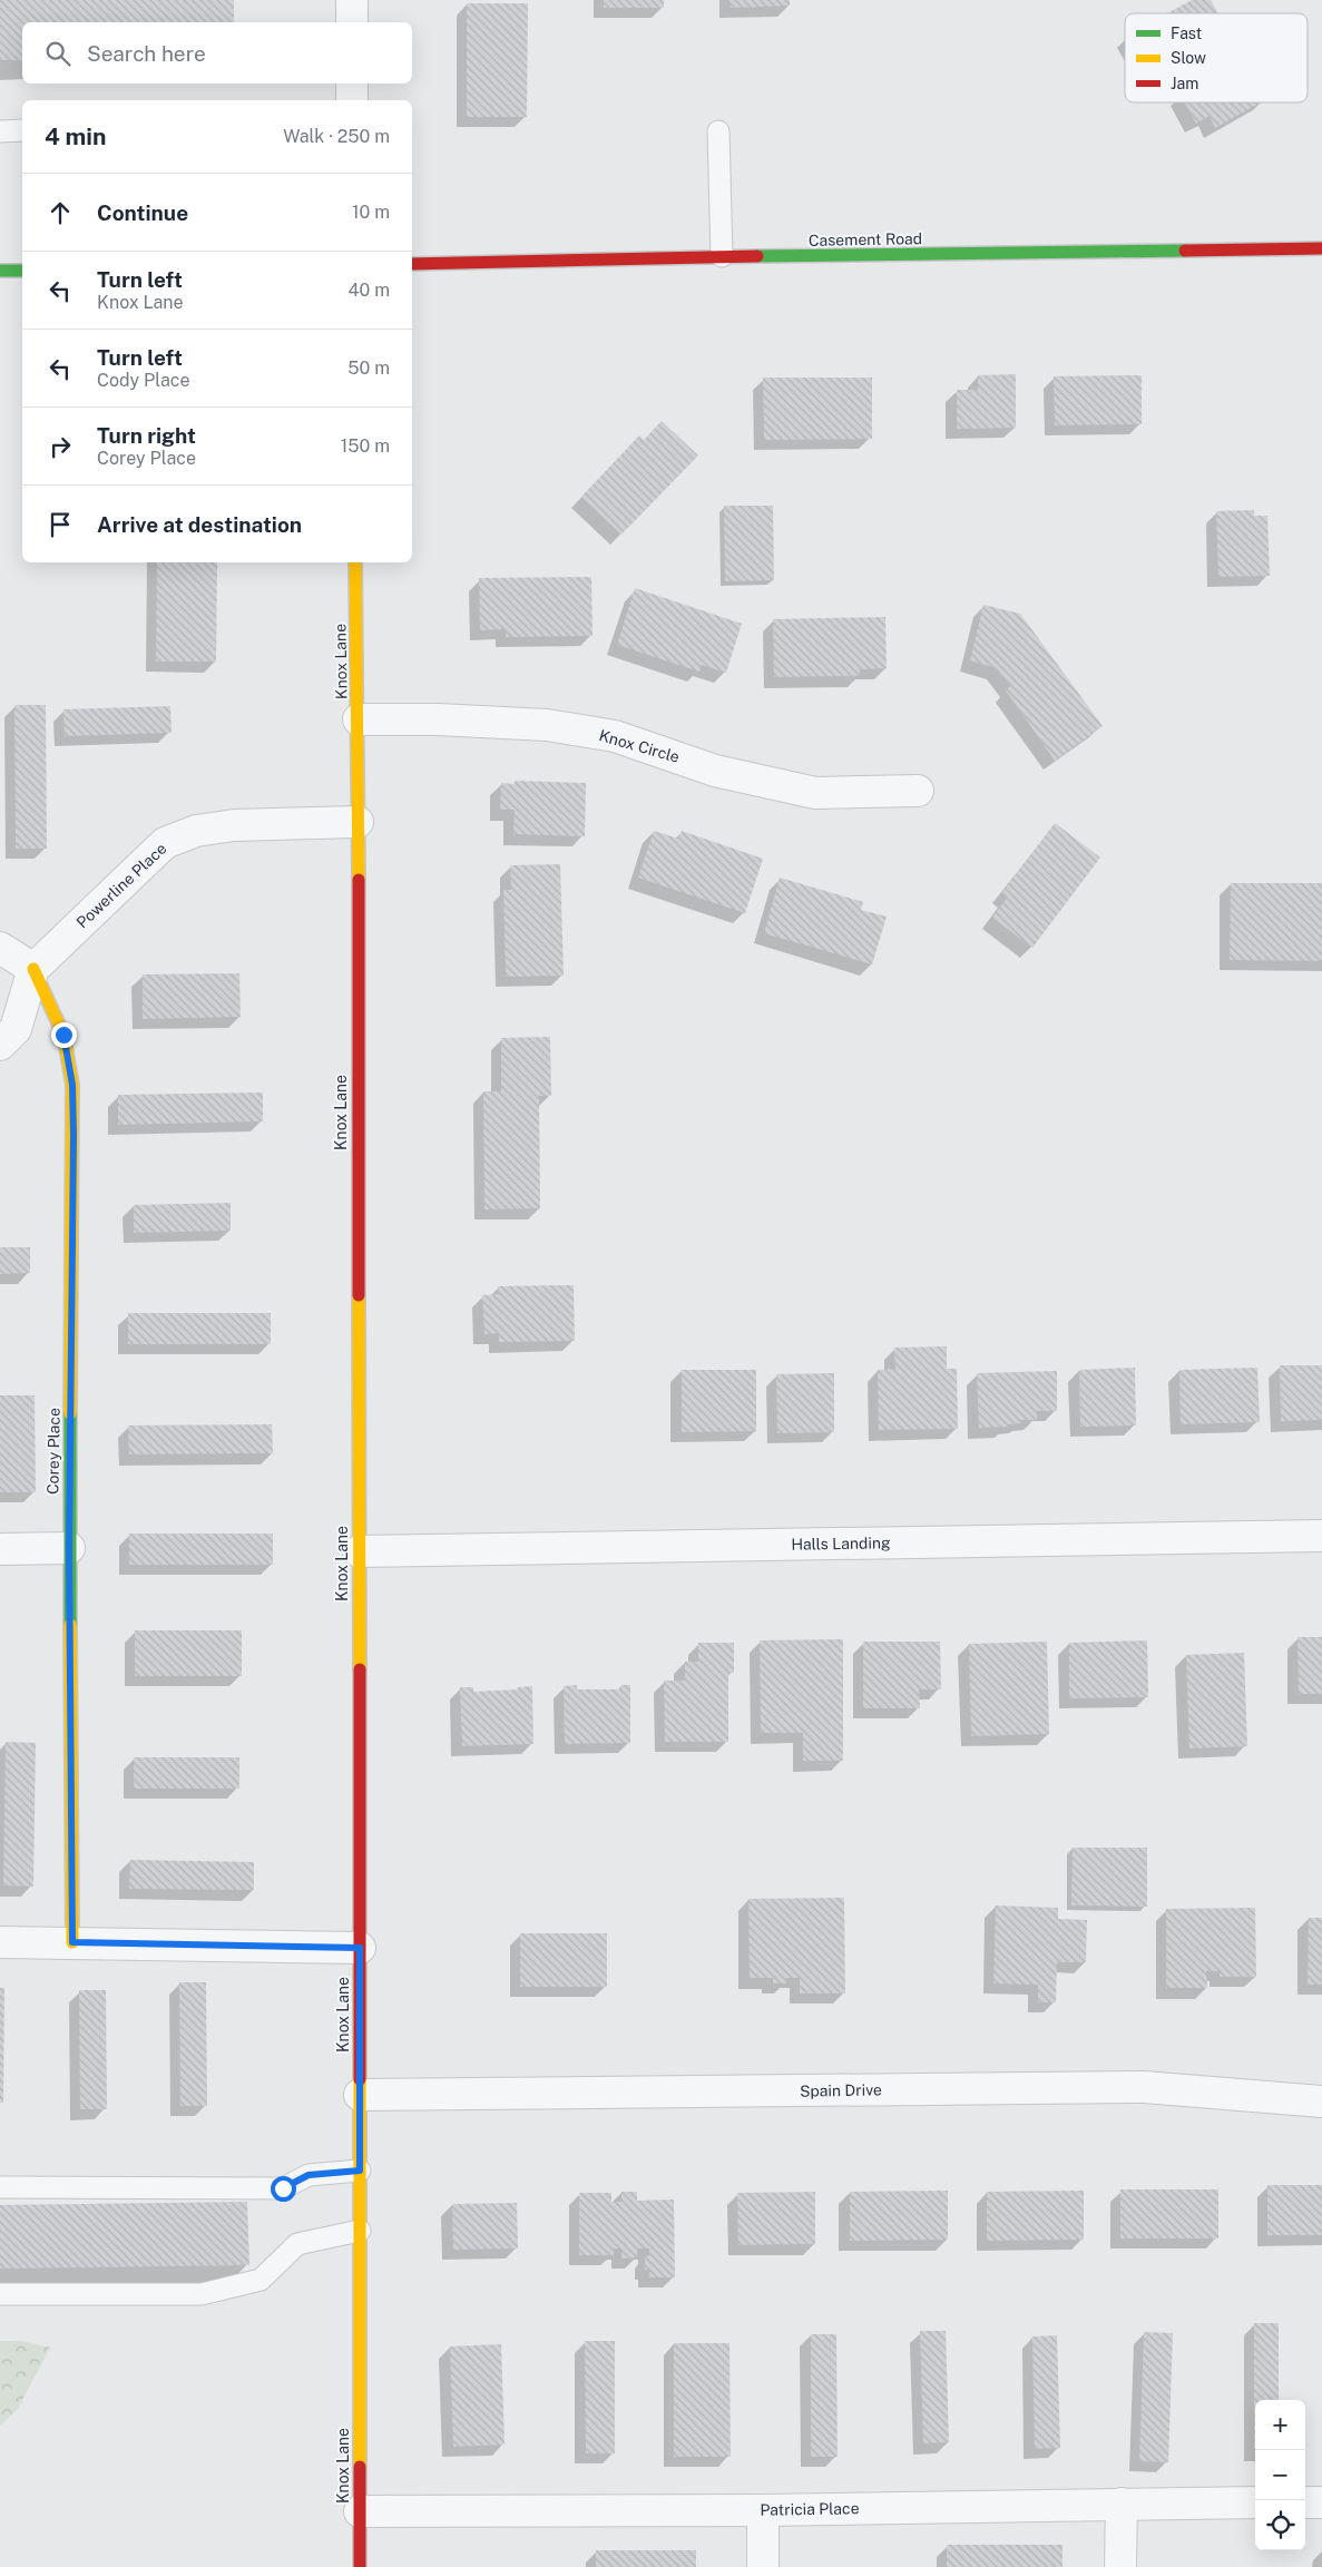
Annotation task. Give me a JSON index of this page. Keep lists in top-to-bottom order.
{
  "streets": {
    "street": [
      "Casement Road",
      "Knox Lane",
      "Knox Circle",
      "Powerline Place",
      "Corey Place",
      "Halls Landing",
      "Spain Drive",
      "Patricia Place"
    ]
  },
  "crossings": [
    ["Knox Lane", "Knox Circle"],
    ["Knox Lane", "Powerline Place"],
    ["Knox Lane", "Halls Landing"],
    ["Knox Lane", "Spain Drive"],
    ["Knox Lane", "Patricia Place"],
    ["Powerline Place", "Corey Place"]
  ],
  "legend": ["Fast", "Slow", "Jam"],
  "page": {
    "search": "Search here",
    "heading": ["4 min", "Walk · 250 m"],
    "list": [
      ["Continue", "10 m"],
      ["Turn left", "Knox Lane", "40 m"],
      ["Turn left", "Cody Place", "50 m"],
      ["Turn right", "Corey Place", "150 m"],
      "Arrive at destination"
    ],
    "map_buttons": ["+", "−"]
  }
}
